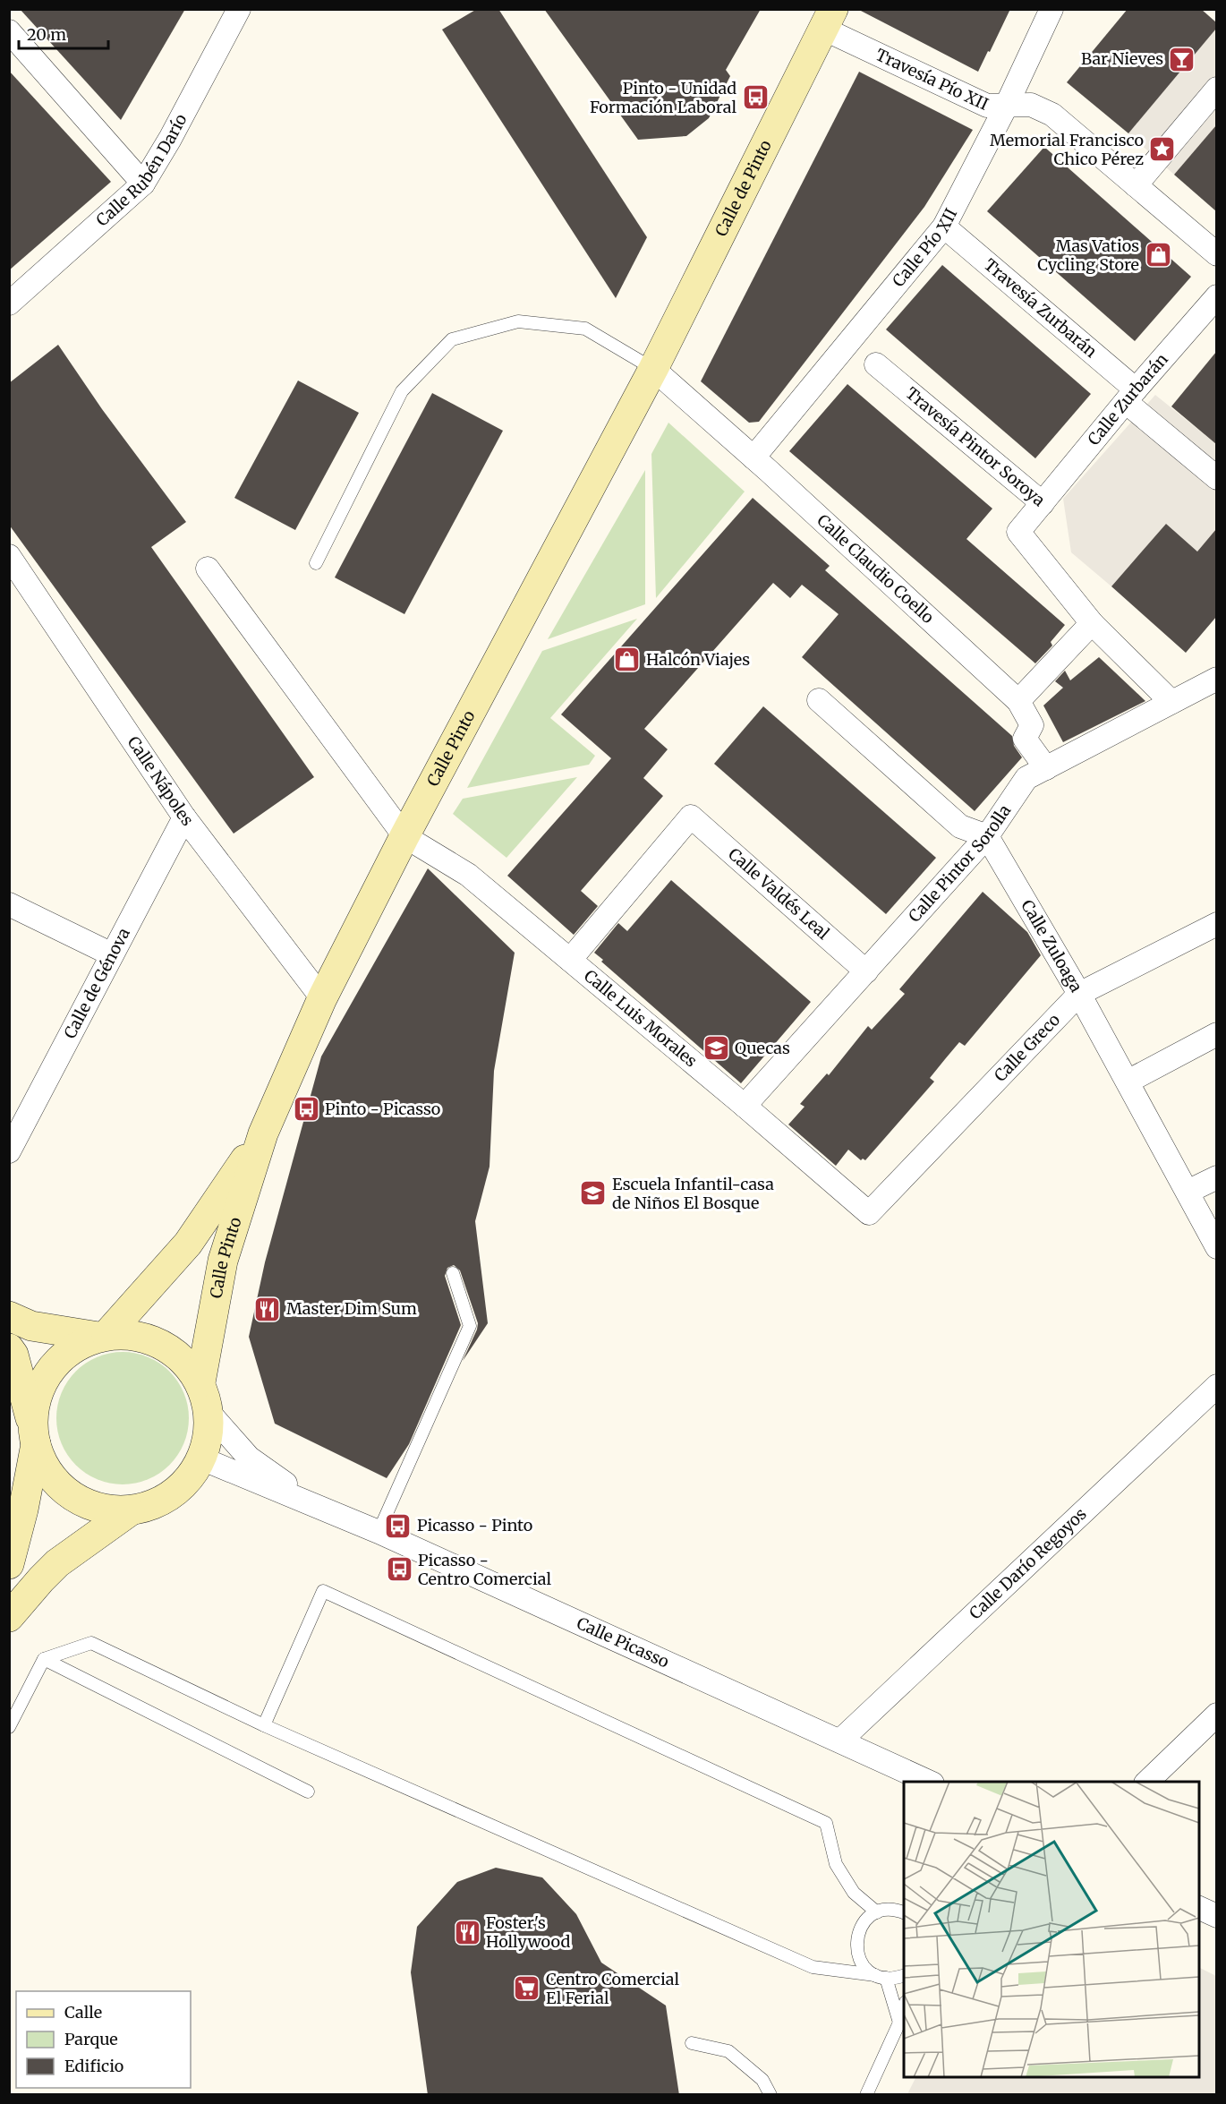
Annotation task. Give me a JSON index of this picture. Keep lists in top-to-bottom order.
{
  "streets": {
    "street": [
      "Travesía Pío XII",
      "Calle Rubén Darío",
      "Calle de Pinto",
      "Calle Pío XII",
      "Travesía Zurbarán",
      "Calle Zurbarán",
      "Travesía Pintor Soroya",
      "Calle Claudio Coello",
      "Calle Pinto",
      "Calle Nápoles",
      "Calle Pintor Sorolla",
      "Calle Valdés Leal",
      "Calle Zuloaga",
      "Calle de Génova",
      "Calle Luis Morales",
      "Calle Greco",
      "Calle Darío Regoyos",
      "Calle Picasso"
    ]
  },
  "crossings": [
    ["Travesía Pío XII", "Calle de Pinto"],
    ["Travesía Pío XII", "Calle Pío XII"],
    ["Calle de Pinto", "Calle Claudio Coello"],
    ["Calle de Pinto", "Calle Pinto"],
    ["Calle Pío XII", "Travesía Zurbarán"],
    ["Calle Pío XII", "Calle Claudio Coello"],
    ["Travesía Zurbarán", "Calle Zurbarán"],
    ["Calle Zurbarán", "Travesía Pintor Soroya"],
    ["Travesía Pintor Soroya", "Calle Pintor Sorolla"],
    ["Calle Claudio Coello", "Calle Pinto"],
    ["Calle Claudio Coello", "Calle Pintor Sorolla"],
    ["Calle Pinto", "Calle Nápoles"],
    ["Calle Pinto", "Calle Luis Morales"],
    ["Calle Pinto", "Calle Picasso"],
    ["Calle Nápoles", "Calle de Génova"],
    ["Calle Pintor Sorolla", "Calle Valdés Leal"],
    ["Calle Pintor Sorolla", "Calle Zuloaga"],
    ["Calle Pintor Sorolla", "Calle Luis Morales"],
    ["Calle Valdés Leal", "Calle Luis Morales"],
    ["Calle Zuloaga", "Calle Greco"],
    ["Calle Luis Morales", "Calle Greco"],
    ["Calle Darío Regoyos", "Calle Picasso"]
  ],
  "places": {
    "bar": ["Bar Nieves"],
    "bus stop": [
      "Pinto - Unidad Formación Laboral",
      "Pinto - Picasso",
      "Picasso - Pinto",
      "Picasso - Centro Comercial"
    ],
    "place": ["Memorial Francisco Chico Pérez"],
    "shop": ["Mas Vatios Cycling Store", "Halcón Viajes"],
    "school or university": ["Quecas", "Escuela Infantil-casa de Niños El Bosque"],
    "restaurant": ["Master Dim Sum", "Foster's Hollywood"],
    "supermarket": ["Centro Comercial El Ferial"]
  },
  "legend": ["Calle", "Parque", "Edificio"],
  "scale_bar": "20 m"
}
